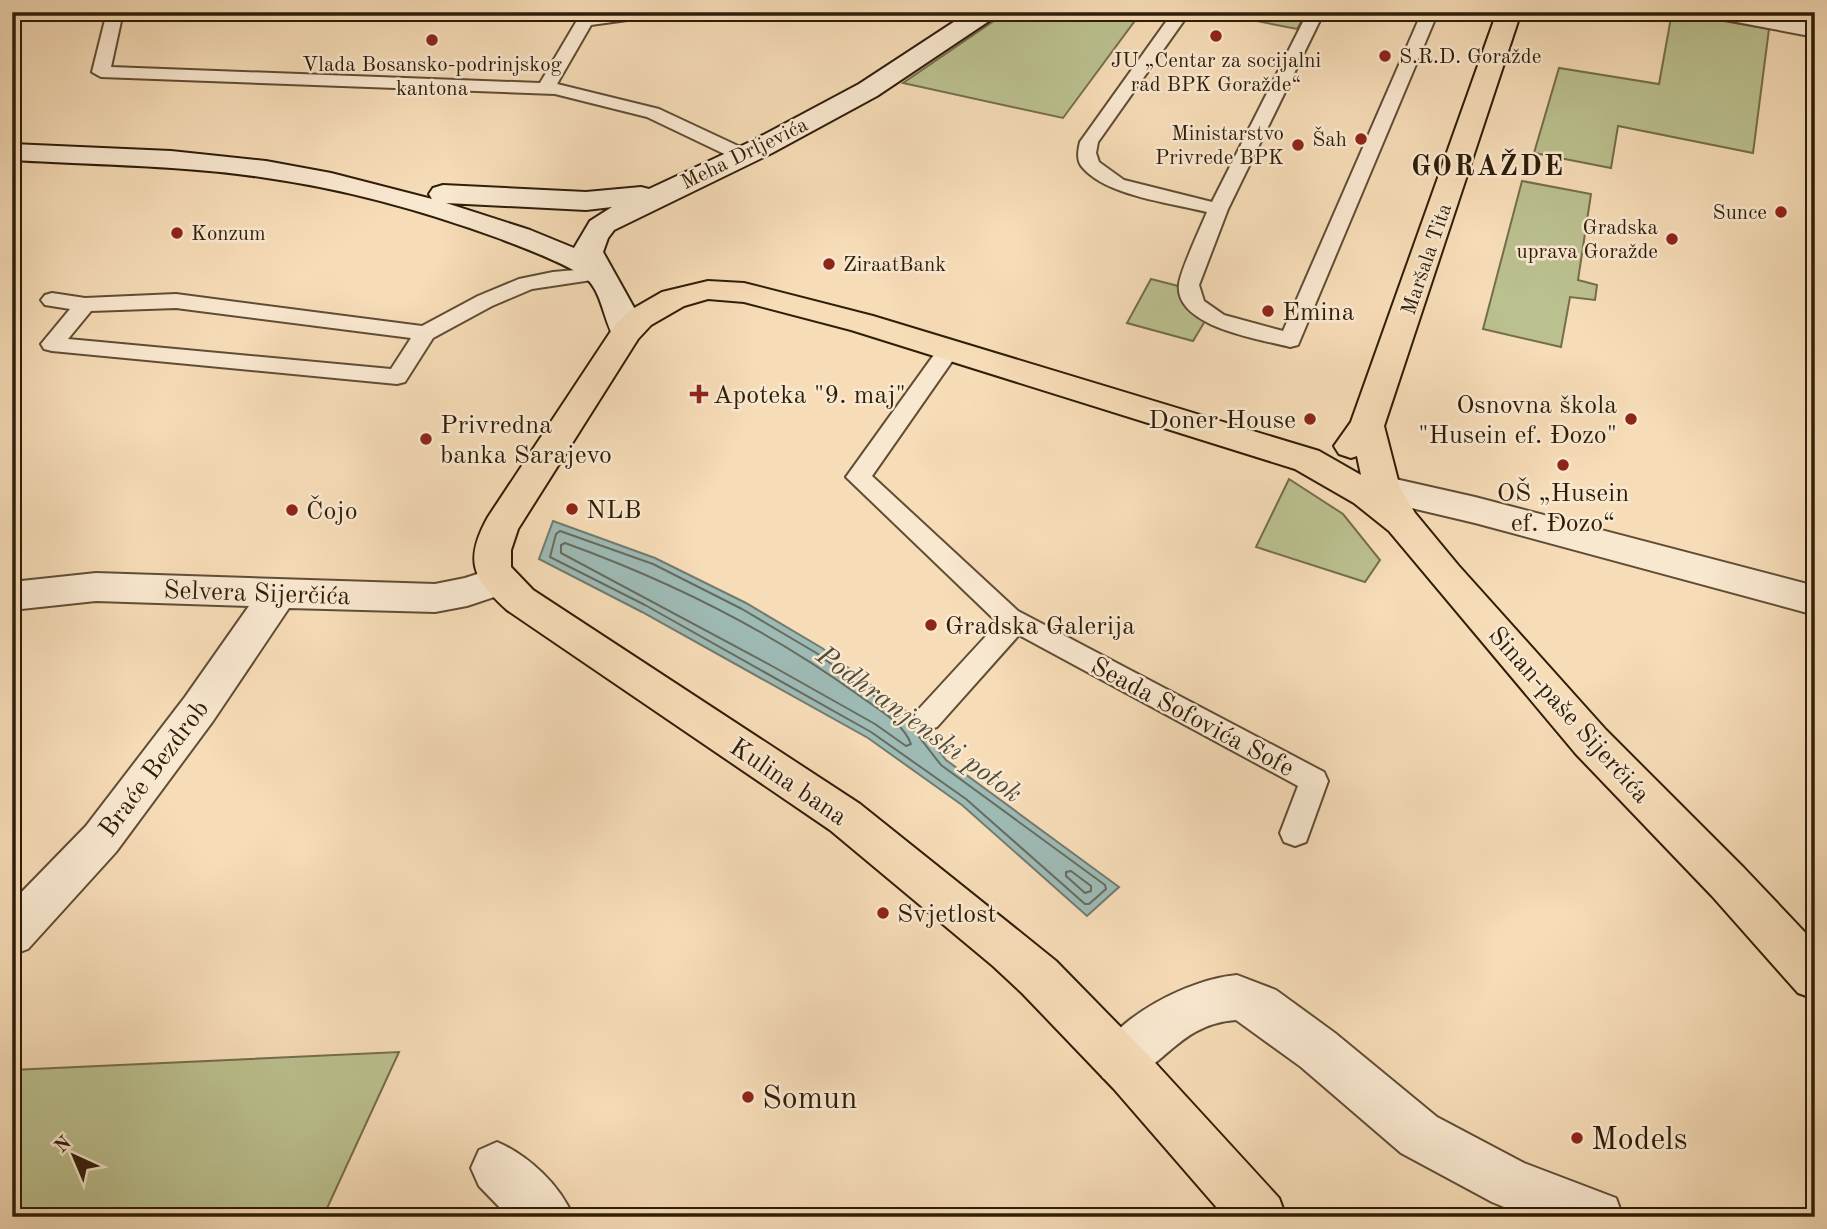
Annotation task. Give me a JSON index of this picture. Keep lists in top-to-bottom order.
{
  "streets": {
    "main road": [
      "Meha Drljevića",
      "Maršala Tita",
      "Selvera Sijerčića",
      "Sinan-paše Sijerčića",
      "Braće Bezdrob",
      "Kulina bana"
    ],
    "lane": ["Seada Sofovića Sofe"]
  },
  "crossings": [
    ["Maršala Tita", "Sinan-paše Sijerčića"],
    ["Selvera Sijerčića", "Braće Bezdrob"],
    ["Selvera Sijerčića", "Kulina bana"]
  ],
  "districts": ["GORAŽDE"],
  "water": ["Podhranjenski potok"],
  "places": {
    "other": [
      "JU „Centar za socijalni rad BPK Goražde“",
      "Vlada Bosansko-podrinjskog kantona",
      "S.R.D. Goražde",
      "Šah",
      "Ministarstvo Privrede BPK",
      "Sunce",
      "Konzum",
      "Gradska uprava Goražde",
      "ZiraatBank",
      "Emina",
      "Doner House",
      "Osnovna škola \"Husein ef. Đozo\"",
      "Privredna banka Sarajevo",
      "OŠ „Husein ef. Đozo“",
      "NLB",
      "Čojo",
      "Gradska Galerija",
      "Svjetlost",
      "Somun",
      "Models"
    ],
    "health": ["Apoteka \"9. maj\""]
  },
  "north": "top left"
}
